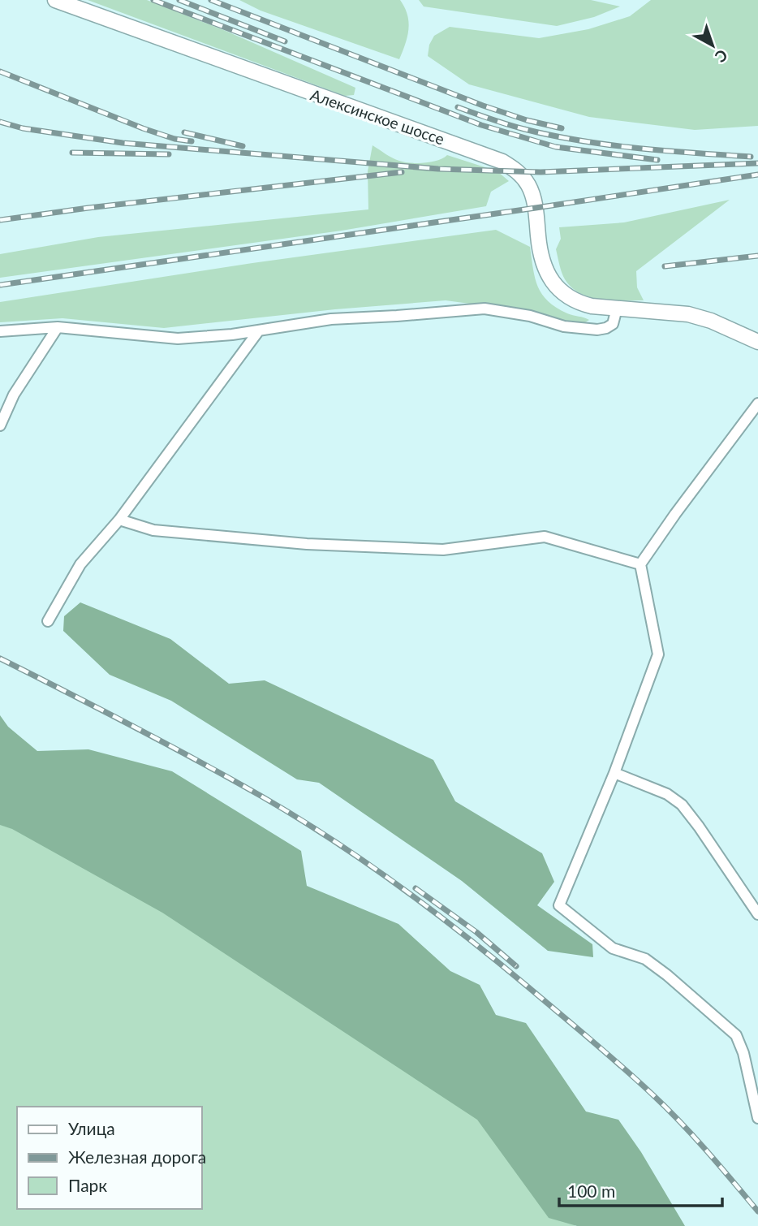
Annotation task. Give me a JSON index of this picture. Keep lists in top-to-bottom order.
{
  "streets": {
    "main road": ["Алексинское шоссе"]
  },
  "legend": ["Улица", "Железная дорога", "Парк"],
  "scale_bar": "100 m",
  "north": "bottom right"
}
